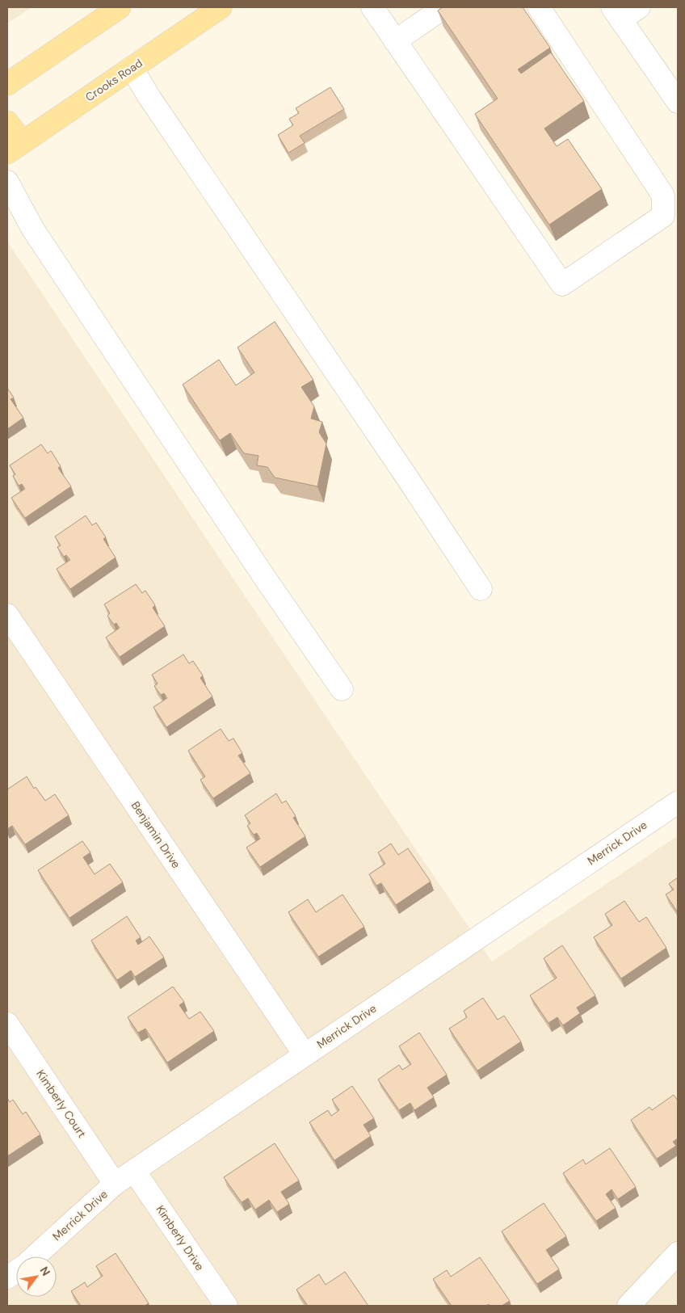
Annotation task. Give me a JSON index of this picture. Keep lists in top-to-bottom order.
{
  "streets": {
    "main road": ["Crooks Road"],
    "street": [
      "Benjamin Drive",
      "Merrick Drive",
      "Kimberly Court",
      "Kimberly Drive"
    ]
  },
  "crossings": [
    ["Benjamin Drive", "Merrick Drive"],
    ["Merrick Drive", "Kimberly Court"],
    ["Merrick Drive", "Kimberly Drive"]
  ],
  "north": "top right"
}
